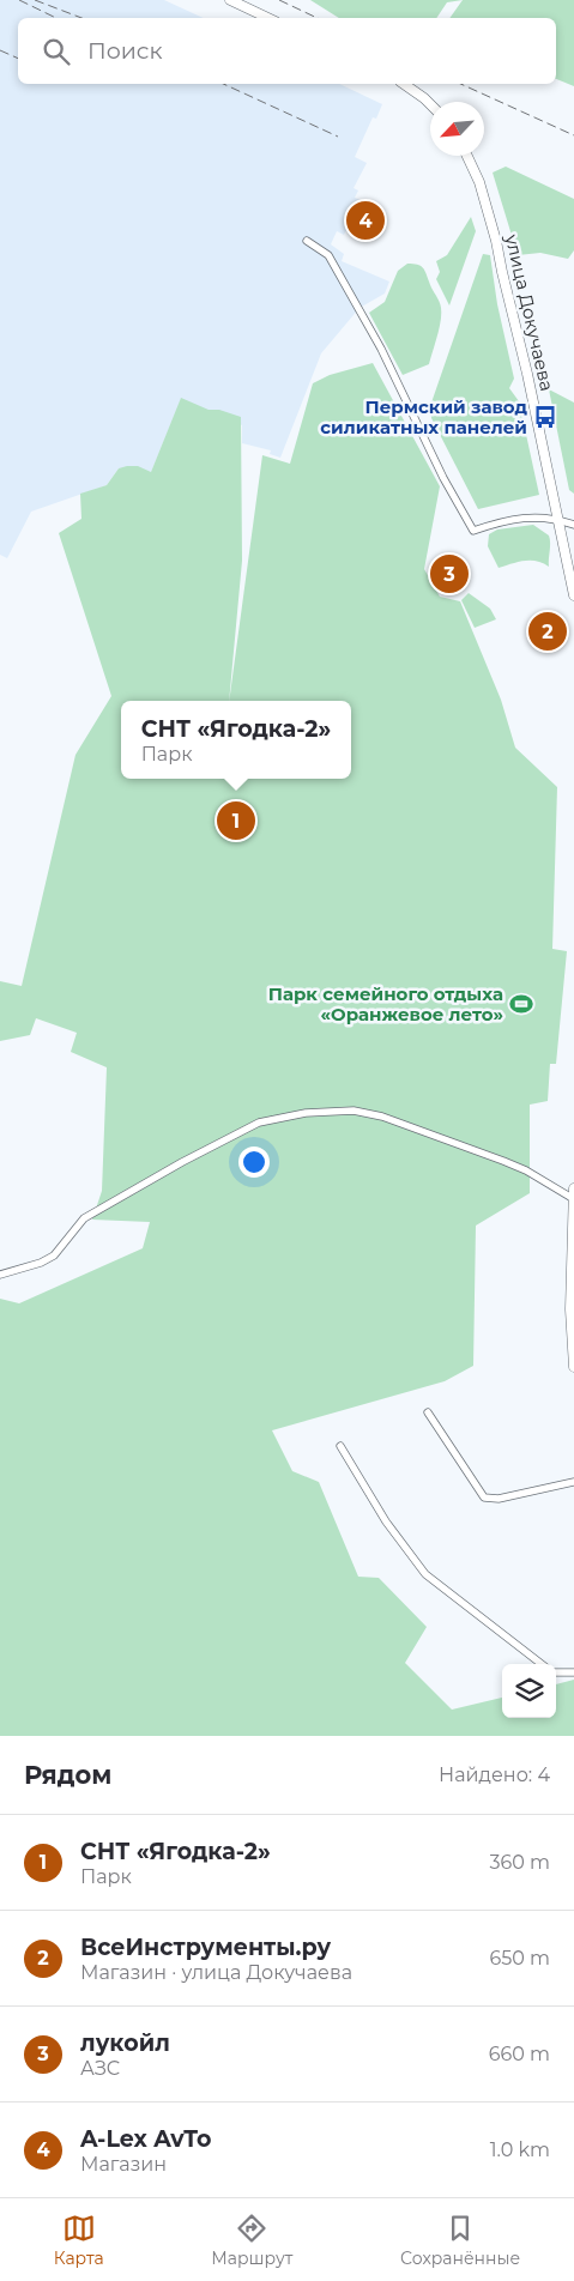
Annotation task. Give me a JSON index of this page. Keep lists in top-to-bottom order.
{
  "streets": {
    "main road": ["улица Докучаева"]
  },
  "places": {
    "bus stop": ["Пермский завод силикатных панелей"],
    "sports": ["Парк семейного отдыха «Оранжевое лето»"]
  },
  "north": "bottom left",
  "page": {
    "search": "Поиск",
    "pins": [
      "4",
      "3",
      "2",
      "1"
    ],
    "popup": ["СНТ «Ягодка-2»", "Парк"],
    "heading": ["Рядом", "Найдено: 4"],
    "list": [
      {
        "mark": "1",
        "name": "СНТ «Ягодка-2»",
        "note": "Парк",
        "value": "360 m"
      },
      {
        "mark": "2",
        "name": "ВсеИнструменты.ру",
        "note": "Магазин · улица Докучаева",
        "value": "650 m"
      },
      {
        "mark": "3",
        "name": "лукойл",
        "note": "АЗС",
        "value": "660 m"
      },
      {
        "mark": "4",
        "name": "A-Lex AvTo",
        "note": "Магазин",
        "value": "1.0 km"
      }
    ],
    "nav": ["Карта", "Маршрут", "Сохранённые"]
  }
}
